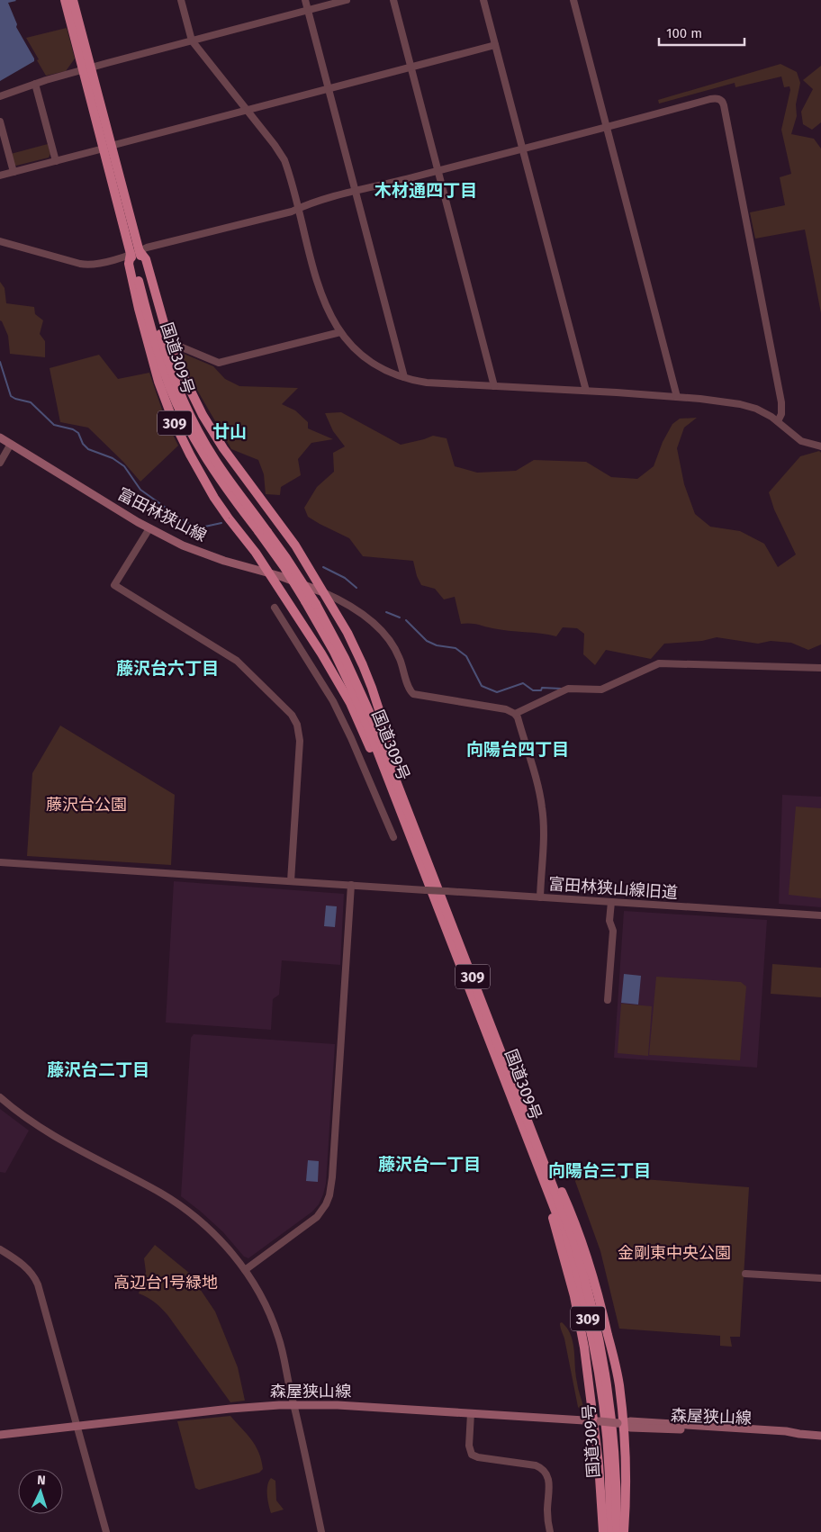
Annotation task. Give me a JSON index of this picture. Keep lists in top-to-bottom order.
{
  "streets": {
    "highway": ["国道309号", "309"],
    "main road": ["富田林狭山線", "森屋狭山線"],
    "street": ["富田林狭山線旧道"]
  },
  "crossings": [
    ["国道309号", "309"],
    ["309", "富田林狭山線"],
    ["309", "森屋狭山線"]
  ],
  "districts": [
    "木材通四丁目",
    "廿山",
    "藤沢台六丁目",
    "向陽台四丁目",
    "藤沢台二丁目",
    "藤沢台一丁目",
    "向陽台三丁目"
  ],
  "parks": ["藤沢台公園", "金剛東中央公園", "高辺台1号緑地"],
  "scale_bar": "100 m",
  "north": "top"
}
